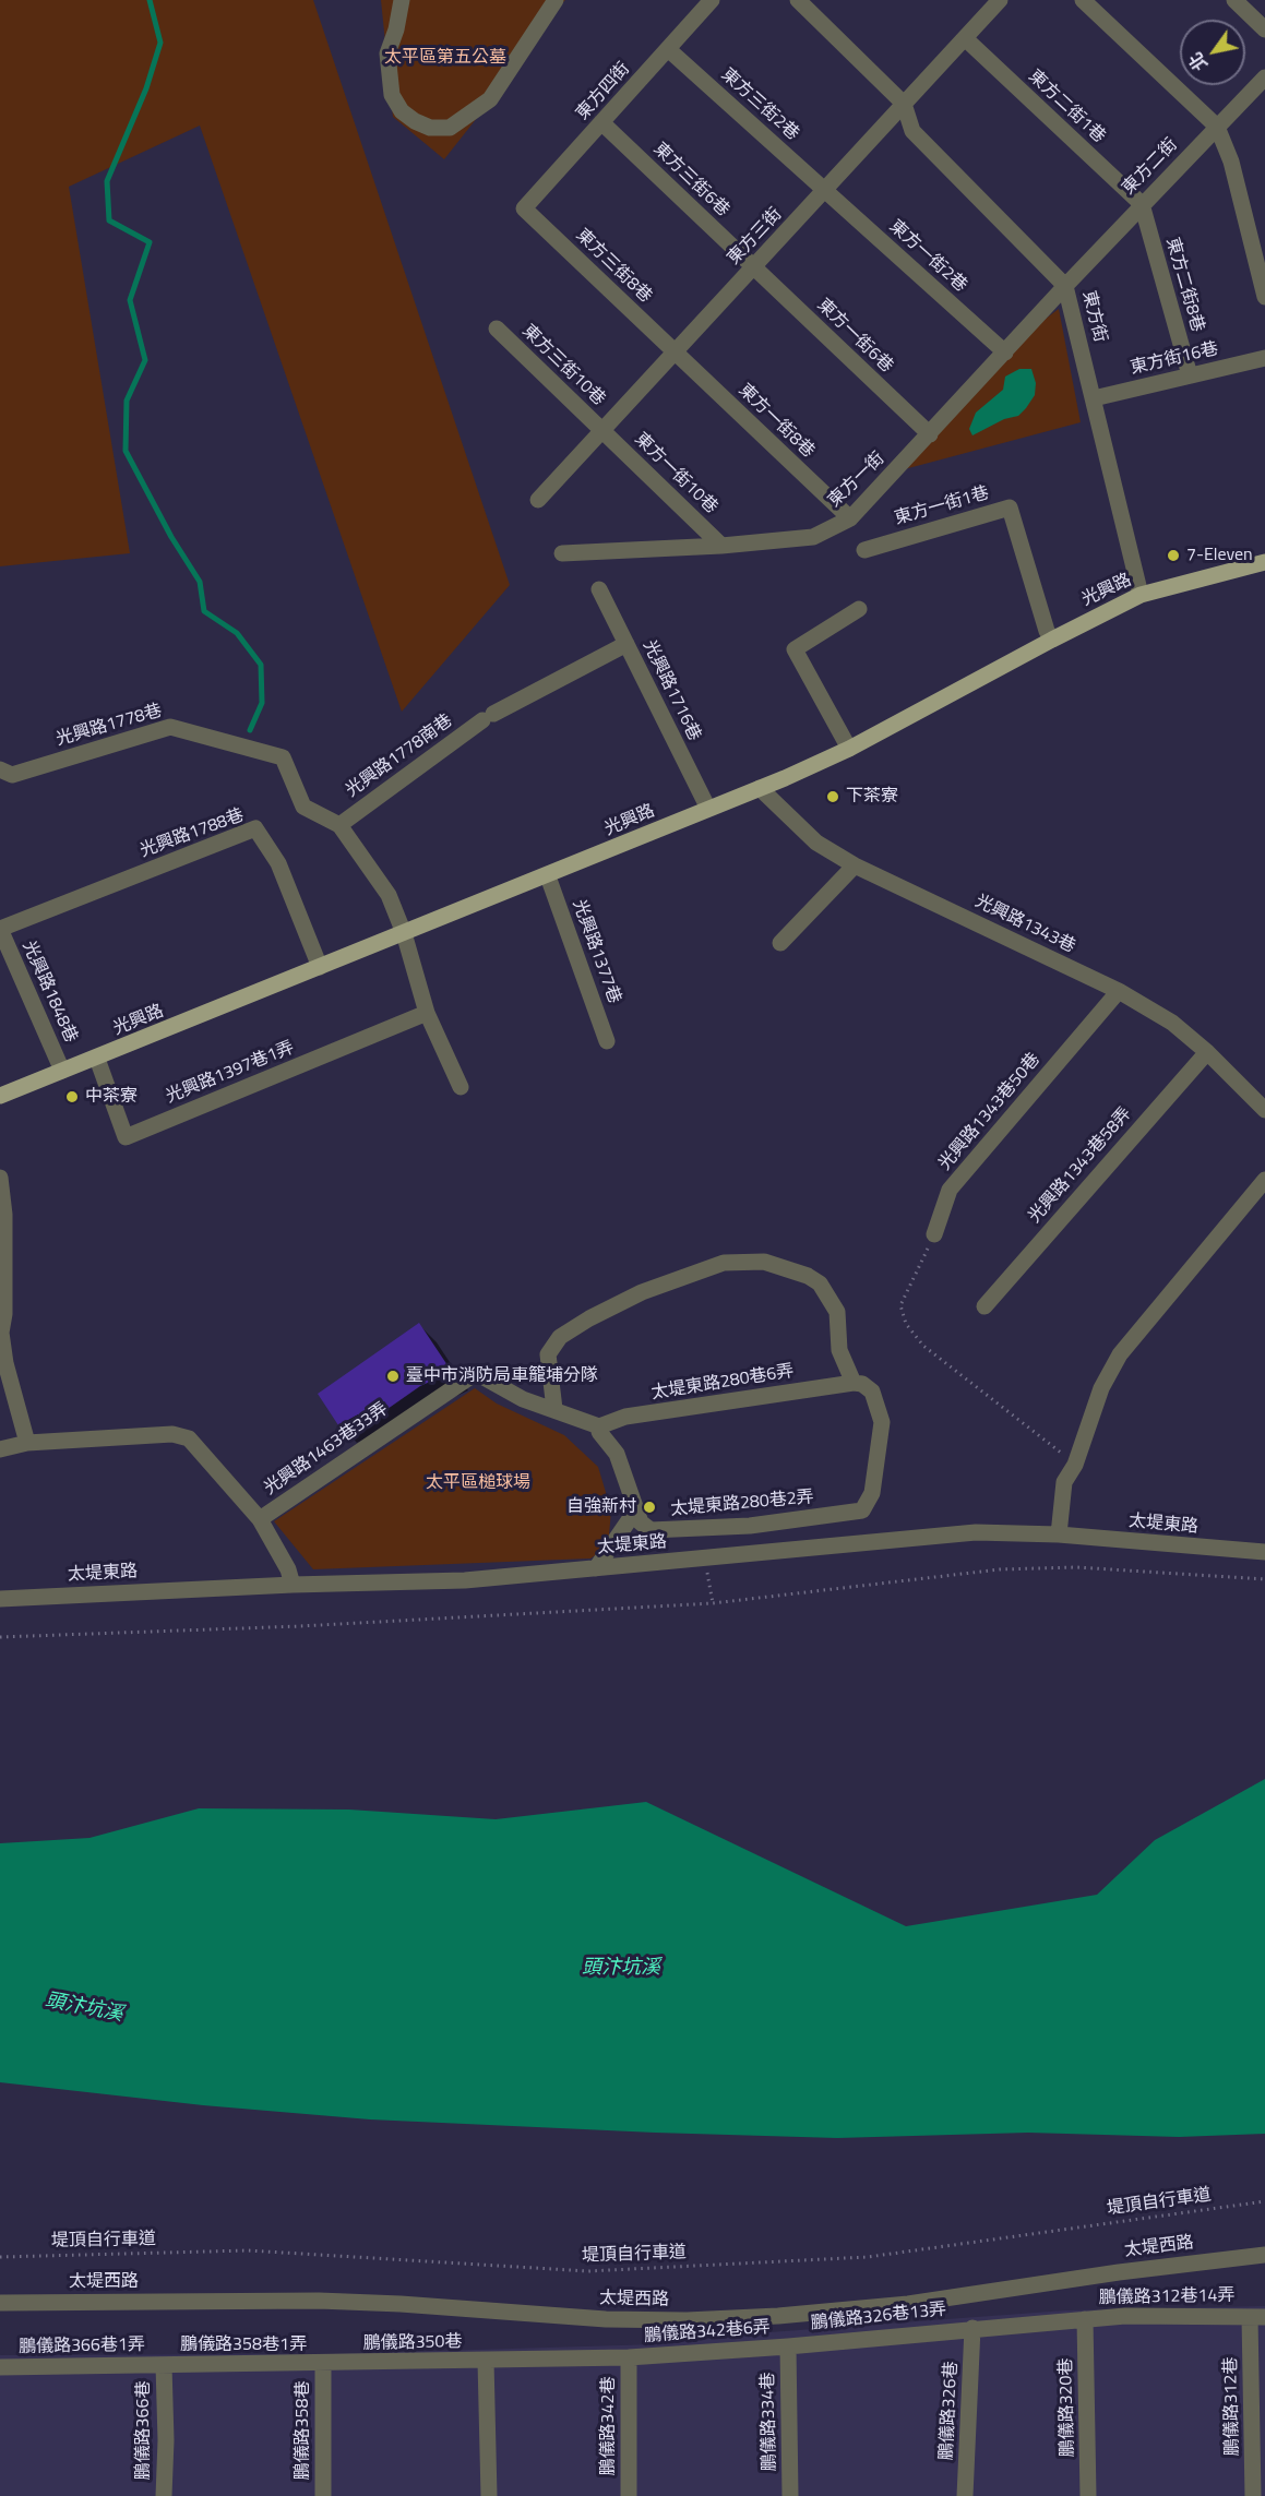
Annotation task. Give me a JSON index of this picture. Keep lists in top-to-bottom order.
{
  "streets": {
    "main road": ["光興路"],
    "street": [
      "東方四街",
      "東方三街2巷",
      "東方二街1巷",
      "東方二街",
      "東方三街6巷",
      "東方三街",
      "東方一街2巷",
      "東方三街8巷",
      "東方二街8巷",
      "東方街",
      "東方一街6巷",
      "東方街16巷",
      "東方三街10巷",
      "東方一街8巷",
      "東方一街10巷",
      "東方一街",
      "東方一街1巷",
      "光興路1716巷",
      "光興路1778巷",
      "光興路1778南巷",
      "光興路1788巷",
      "光興路1343巷",
      "光興路1377巷",
      "光興路1848巷",
      "光興路1397巷1弄",
      "光興路1343巷50巷",
      "光興路1343巷58弄",
      "太堤東路280巷6弄",
      "光興路1463巷33弄",
      "太堤東路280巷2弄",
      "太堤東路",
      "太堤西路",
      "鵬儀路312巷14弄",
      "鵬儀路326巷13弄",
      "鵬儀路342巷6弄",
      "鵬儀路350巷",
      "鵬儀路358巷1弄",
      "鵬儀路366巷1弄",
      "鵬儀路312巷",
      "鵬儀路320巷",
      "鵬儀路326巷",
      "鵬儀路334巷",
      "鵬儀路342巷",
      "鵬儀路366巷",
      "鵬儀路358巷"
    ],
    "path": ["堤頂自行車道"]
  },
  "crossings": [
    ["東方四街", "東方三街2巷"],
    ["東方四街", "東方三街6巷"],
    ["東方四街", "東方三街8巷"],
    ["東方三街2巷", "東方三街"],
    ["東方三街2巷", "東方一街2巷"],
    ["東方二街1巷", "東方二街"],
    ["東方二街1巷", "東方三街"],
    ["東方二街1巷", "東方二街8巷"],
    ["東方二街", "東方二街8巷"],
    ["東方二街", "東方街"],
    ["東方二街", "東方一街"],
    ["東方三街6巷", "東方三街"],
    ["東方三街6巷", "東方一街6巷"],
    ["東方三街", "東方一街2巷"],
    ["東方三街", "東方三街8巷"],
    ["東方三街", "東方街"],
    ["東方三街", "東方一街6巷"],
    ["東方三街", "東方三街10巷"],
    ["東方三街", "東方一街8巷"],
    ["東方三街", "東方一街10巷"],
    ["東方一街2巷", "東方一街"],
    ["東方三街8巷", "東方一街8巷"],
    ["東方二街8巷", "東方街16巷"],
    ["東方街", "東方街16巷"],
    ["東方街", "東方一街"],
    ["東方街", "光興路"],
    ["東方一街6巷", "東方一街"],
    ["東方三街10巷", "東方一街10巷"],
    ["東方一街8巷", "東方一街"],
    ["東方一街10巷", "東方一街"],
    ["東方一街1巷", "光興路"],
    ["光興路", "光興路1716巷"],
    ["光興路", "光興路1778巷"],
    ["光興路", "光興路1788巷"],
    ["光興路", "光興路1343巷"],
    ["光興路", "光興路1377巷"],
    ["光興路", "光興路1848巷"],
    ["光興路", "光興路1397巷1弄"],
    ["光興路1716巷", "光興路1778南巷"],
    ["光興路1778巷", "光興路1778南巷"],
    ["光興路1778巷", "光興路1397巷1弄"],
    ["光興路1788巷", "光興路1848巷"],
    ["光興路1343巷", "光興路1343巷50巷"],
    ["光興路1343巷", "光興路1343巷58弄"],
    ["太堤東路280巷6弄", "光興路1463巷33弄"],
    ["太堤東路280巷6弄", "太堤東路280巷2弄"],
    ["光興路1463巷33弄", "太堤東路"],
    ["鵬儀路312巷14弄", "鵬儀路326巷13弄"],
    ["鵬儀路312巷14弄", "鵬儀路312巷"],
    ["鵬儀路312巷14弄", "鵬儀路320巷"],
    ["鵬儀路312巷14弄", "鵬儀路326巷"],
    ["鵬儀路326巷13弄", "鵬儀路342巷6弄"],
    ["鵬儀路326巷13弄", "鵬儀路326巷"],
    ["鵬儀路326巷13弄", "鵬儀路334巷"],
    ["鵬儀路342巷6弄", "鵬儀路350巷"],
    ["鵬儀路342巷6弄", "鵬儀路334巷"],
    ["鵬儀路342巷6弄", "鵬儀路342巷"],
    ["鵬儀路350巷", "鵬儀路358巷1弄"],
    ["鵬儀路350巷", "鵬儀路358巷"],
    ["鵬儀路358巷1弄", "鵬儀路366巷1弄"],
    ["鵬儀路358巷1弄", "鵬儀路366巷"],
    ["鵬儀路358巷1弄", "鵬儀路358巷"],
    ["鵬儀路366巷1弄", "鵬儀路366巷"]
  ],
  "water": ["頭汴坑溪"],
  "parks": ["太平區第五公墓", "太平區槌球場"],
  "places": [
    "7-Eleven",
    "下茶寮",
    "中茶寮",
    "臺中市消防局車籠埔分隊",
    "自強新村"
  ],
  "north": "bottom left"
}
